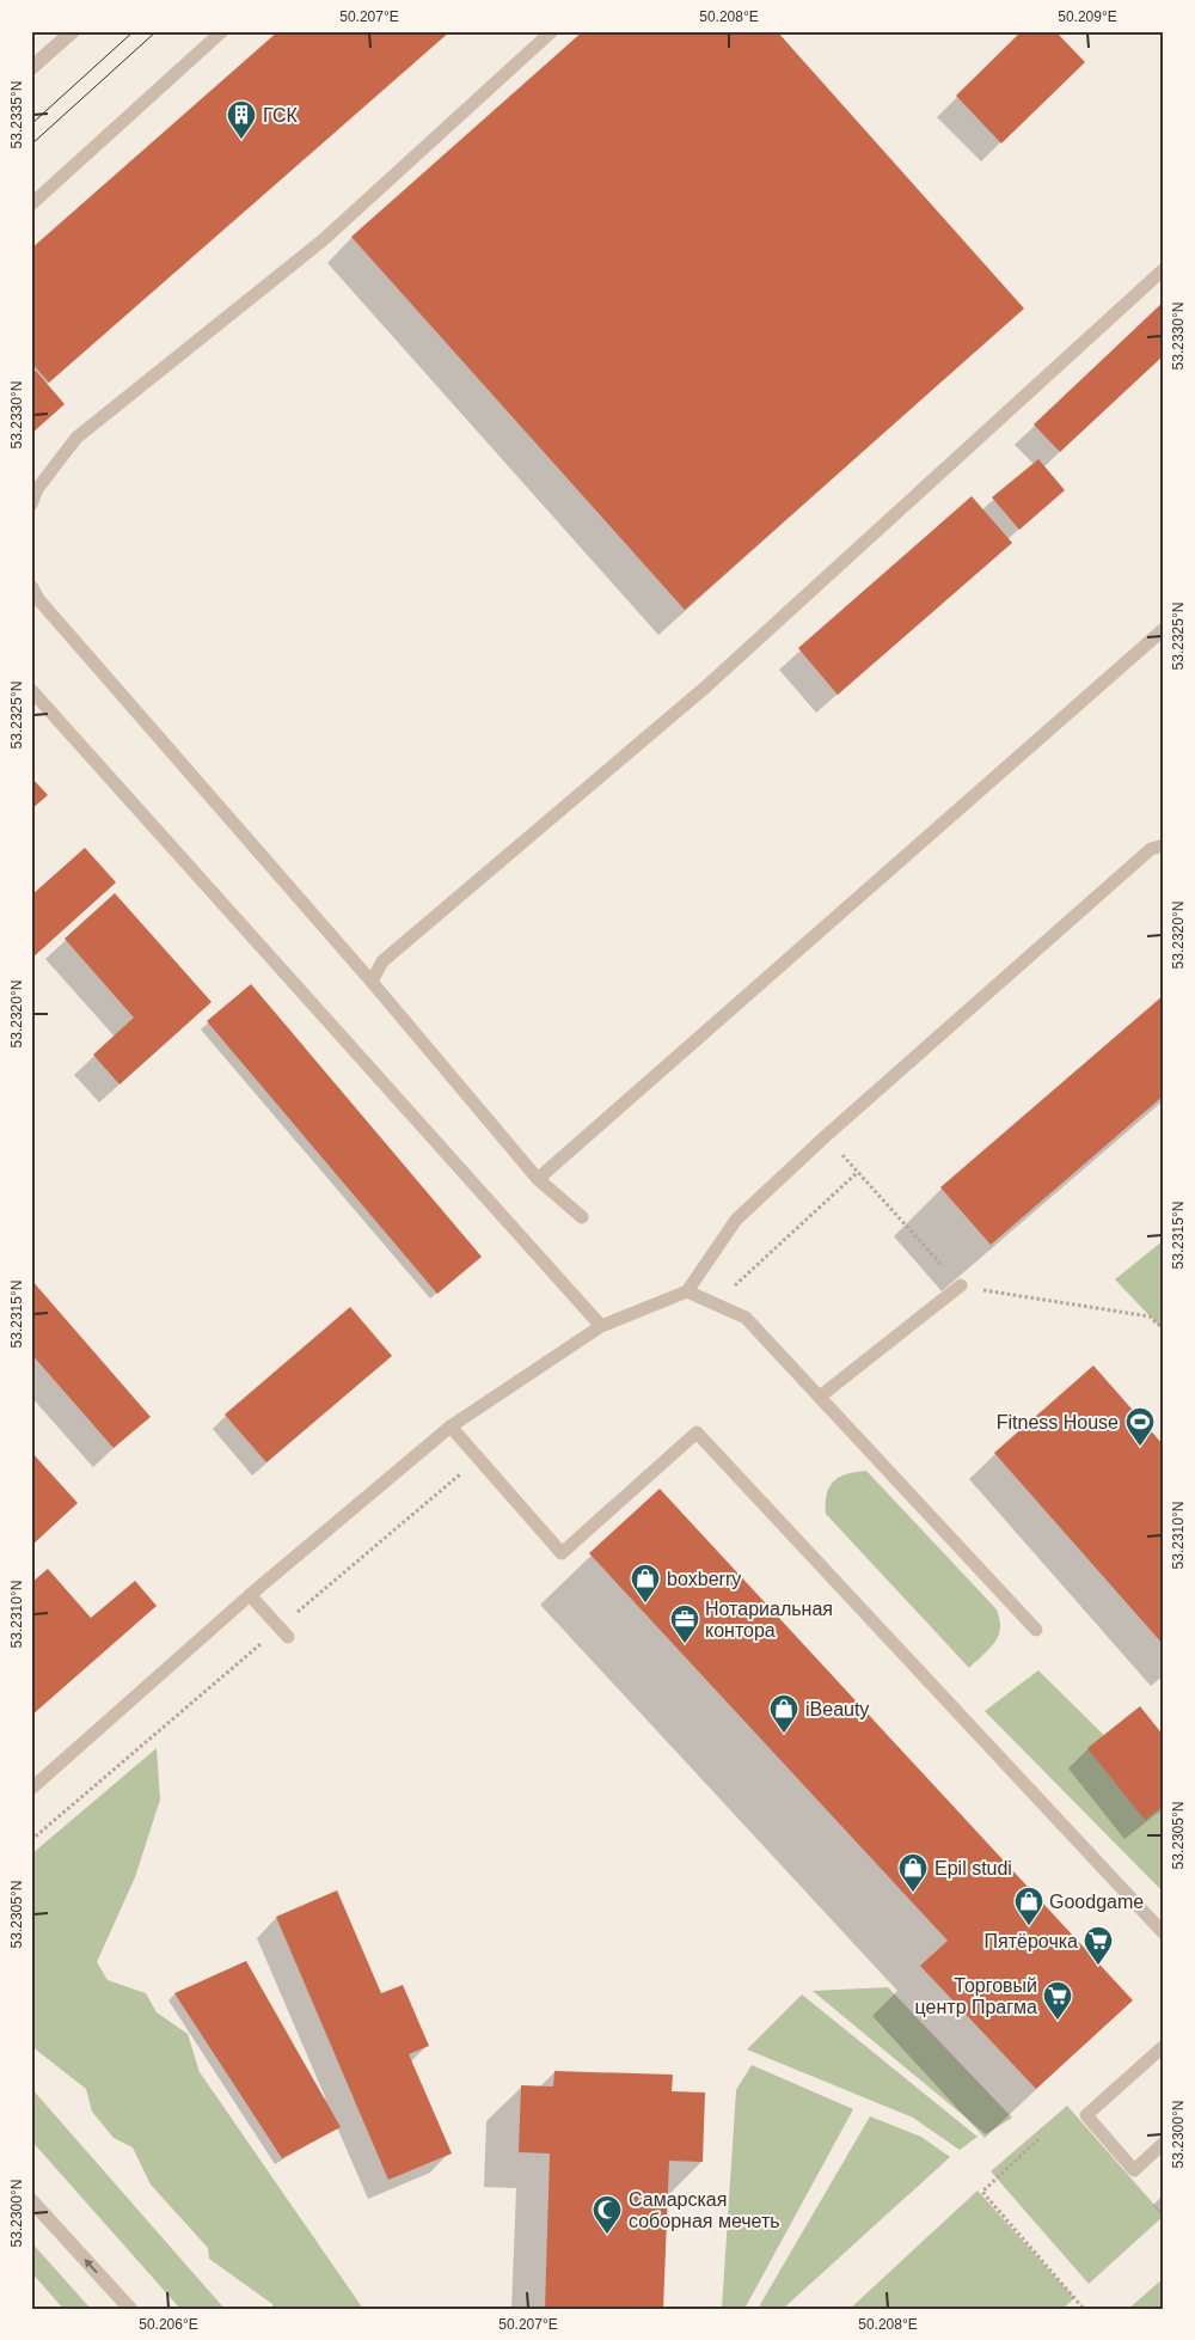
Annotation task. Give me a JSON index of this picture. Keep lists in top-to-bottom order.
{
  "places": {
    "building": ["ГСК"],
    "sports": ["Fitness House"],
    "shop": [
      "boxberry",
      "iBeauty",
      "Epil studi",
      "Goodgame"
    ],
    "office": ["Нотариальная контора"],
    "supermarket": ["Пятёрочка", "Торговый центр Прагма"],
    "mosque": ["Самарская соборная мечеть"]
  },
  "coordinates": [
    "50.207°E",
    "50.208°E",
    "50.209°E",
    "53.2335°N",
    "53.2330°N",
    "53.2325°N",
    "53.2320°N",
    "53.2315°N",
    "53.2310°N",
    "53.2305°N",
    "53.2300°N",
    "50.206°E"
  ]
}
